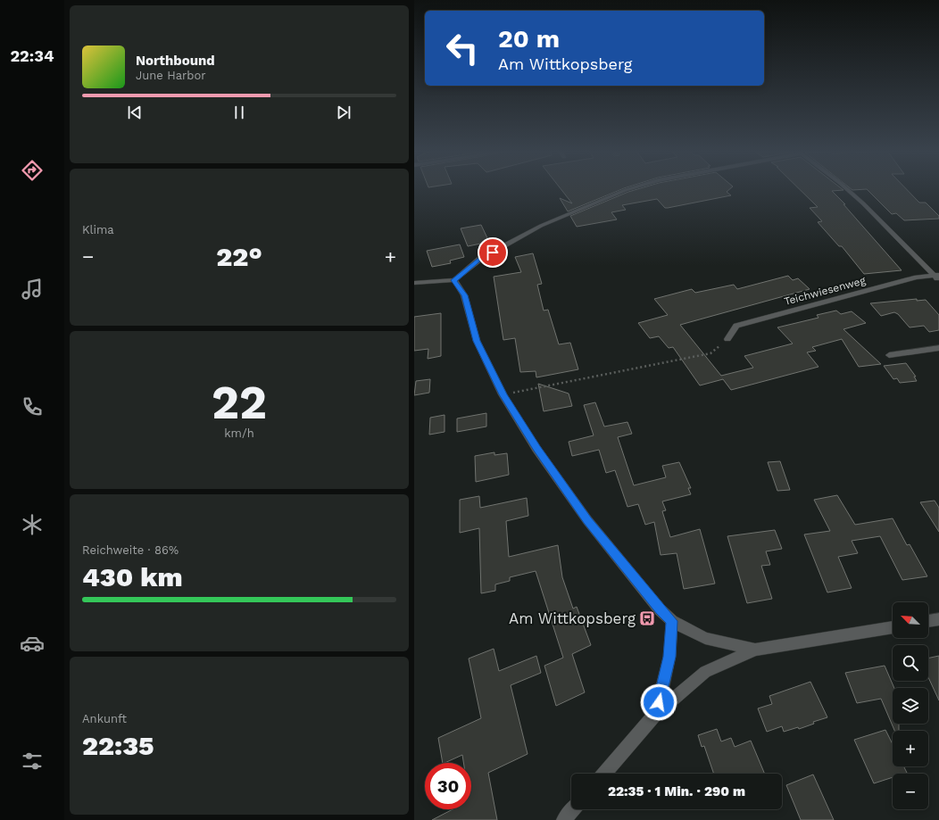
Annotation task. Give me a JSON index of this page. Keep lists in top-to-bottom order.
{
  "streets": {
    "street": ["Teichwiesenweg"]
  },
  "places": {
    "bus stop": ["Am Wittkopsberg"]
  },
  "north": "top left",
  "page": {
    "tabs": "22:34",
    "turn": ["20 m", "Am Wittkopsberg"],
    "song": ["Northbound", "June Harbor"],
    "tile": [
      "Klima",
      ["22", "km/h"],
      ["Reichweite · 86%", "430 km"],
      ["Ankunft", "22:35"]
    ],
    "heat": ["−", "22°", "+"],
    "map_buttons": ["+", "−"],
    "limit": "30",
    "trip": "22:35 · 1 Min. · 290 m"
  }
}
